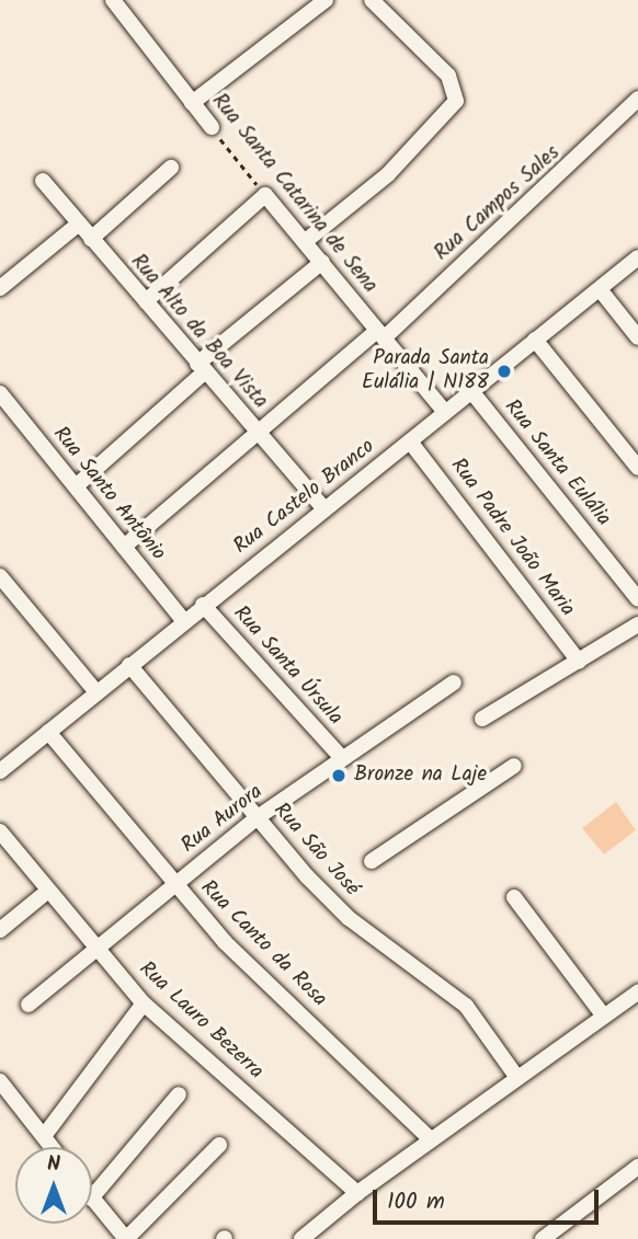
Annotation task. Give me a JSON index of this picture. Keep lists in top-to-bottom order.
{
  "streets": {
    "street": [
      "Rua Santa Catarina de Sena",
      "Rua Campos Sales",
      "Rua Alto da Boa Vista",
      "Rua Santa Eulália",
      "Rua Santo Antônio",
      "Rua Castelo Branco",
      "Rua Padre João Maria",
      "Rua Santa Úrsula",
      "Rua Aurora",
      "Rua São José",
      "Rua Canto da Rosa",
      "Rua Lauro Bezerra"
    ]
  },
  "crossings": [
    ["Rua Santa Catarina de Sena", "Rua Campos Sales"],
    ["Rua Santa Catarina de Sena", "Rua Castelo Branco"],
    ["Rua Campos Sales", "Rua Alto da Boa Vista"],
    ["Rua Campos Sales", "Rua Santo Antônio"],
    ["Rua Alto da Boa Vista", "Rua Castelo Branco"],
    ["Rua Santa Eulália", "Rua Castelo Branco"],
    ["Rua Santo Antônio", "Rua Castelo Branco"],
    ["Rua Castelo Branco", "Rua Padre João Maria"],
    ["Rua Castelo Branco", "Rua Santa Úrsula"],
    ["Rua Castelo Branco", "Rua São José"],
    ["Rua Castelo Branco", "Rua Canto da Rosa"],
    ["Rua Santa Úrsula", "Rua Aurora"],
    ["Rua Aurora", "Rua São José"],
    ["Rua Aurora", "Rua Canto da Rosa"],
    ["Rua Aurora", "Rua Lauro Bezerra"]
  ],
  "places": ["Parada Santa Eulália | N188", "Bronze na Laje"],
  "scale_bar": "100 m",
  "north": "top"
}
